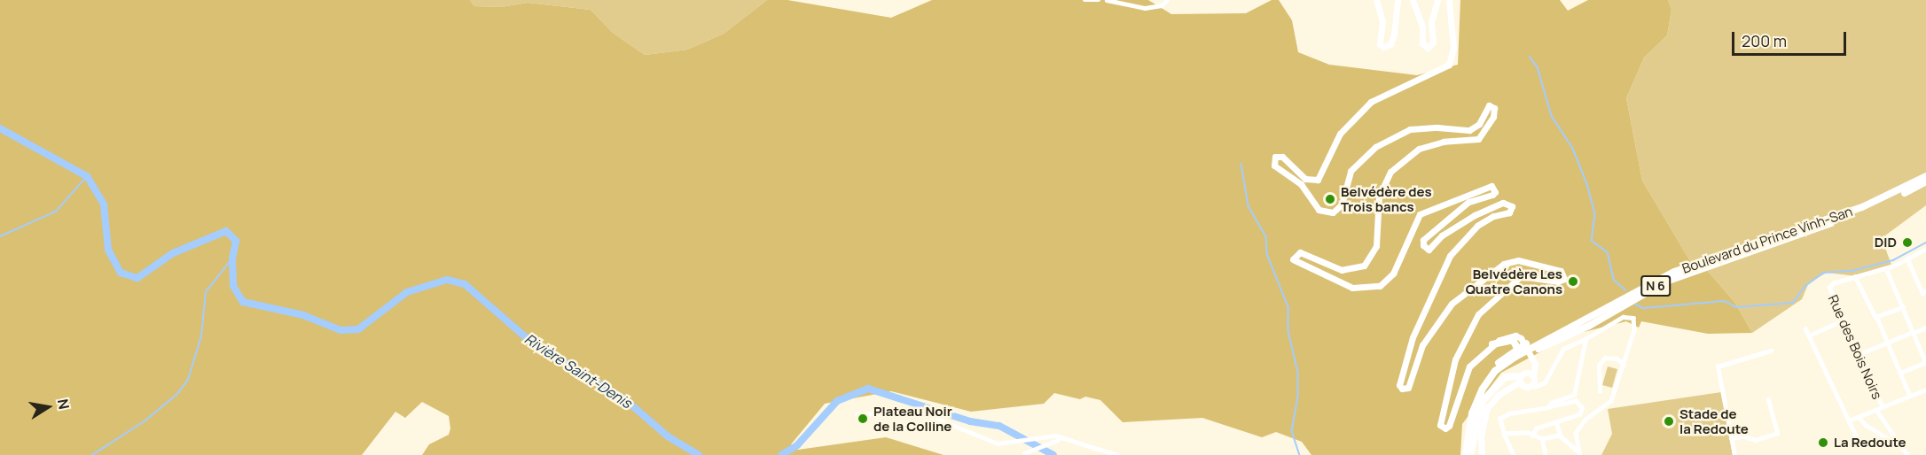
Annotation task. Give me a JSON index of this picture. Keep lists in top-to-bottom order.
{
  "streets": {
    "main road": ["Boulevard du Prince Vinh-San", "N 6"],
    "street": ["Rue des Bois Noirs"]
  },
  "water": ["Rivière Saint-Denis"],
  "places": [
    "Belvédère des Trois bancs",
    "DID",
    "Belvédère Les Quatre Canons",
    "Plateau Noir de la Colline",
    "Stade de la Redoute",
    "La Redoute"
  ],
  "scale_bar": "200 m",
  "north": "right"
}
